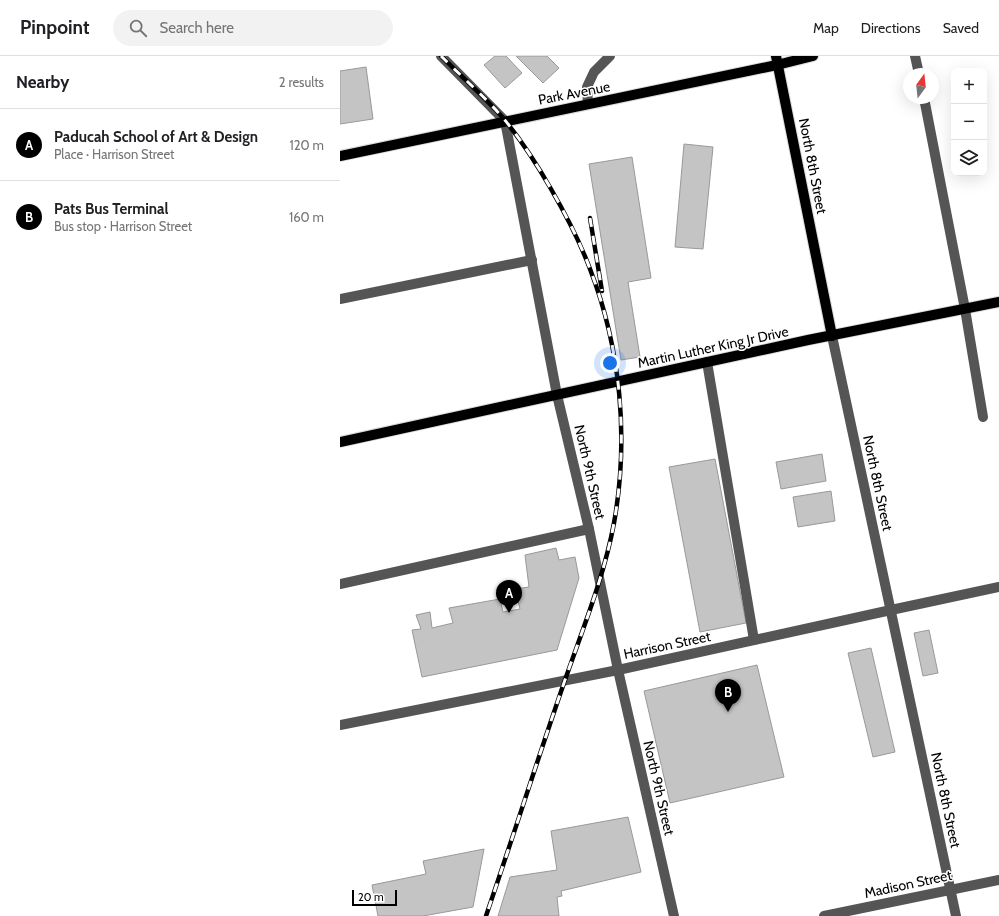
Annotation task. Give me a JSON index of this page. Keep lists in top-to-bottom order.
{
  "streets": {
    "main road": ["Park Avenue", "North 8th Street", "Martin Luther King Jr Drive"],
    "street": ["North 9th Street", "Harrison Street", "Madison Street"]
  },
  "crossings": [
    ["Park Avenue", "North 8th Street"],
    ["Park Avenue", "North 9th Street"],
    ["North 8th Street", "Martin Luther King Jr Drive"],
    ["North 8th Street", "Harrison Street"],
    ["North 8th Street", "Madison Street"],
    ["Martin Luther King Jr Drive", "North 9th Street"],
    ["North 9th Street", "Harrison Street"]
  ],
  "scale_bar": "20 m",
  "north": "top",
  "page": {
    "header": "Pinpoint",
    "search": "Search here",
    "nav": ["Map", "Directions", "Saved"],
    "heading": ["Nearby", "2 results"],
    "map_buttons": ["+", "−"],
    "list": [
      {
        "mark": "A",
        "name": "Paducah School of Art & Design",
        "note": "Place · Harrison Street",
        "value": "120 m"
      },
      {
        "mark": "B",
        "name": "Pats Bus Terminal",
        "note": "Bus stop · Harrison Street",
        "value": "160 m"
      }
    ],
    "pins": ["A", "B"],
    "scale": "20 m"
  }
}
